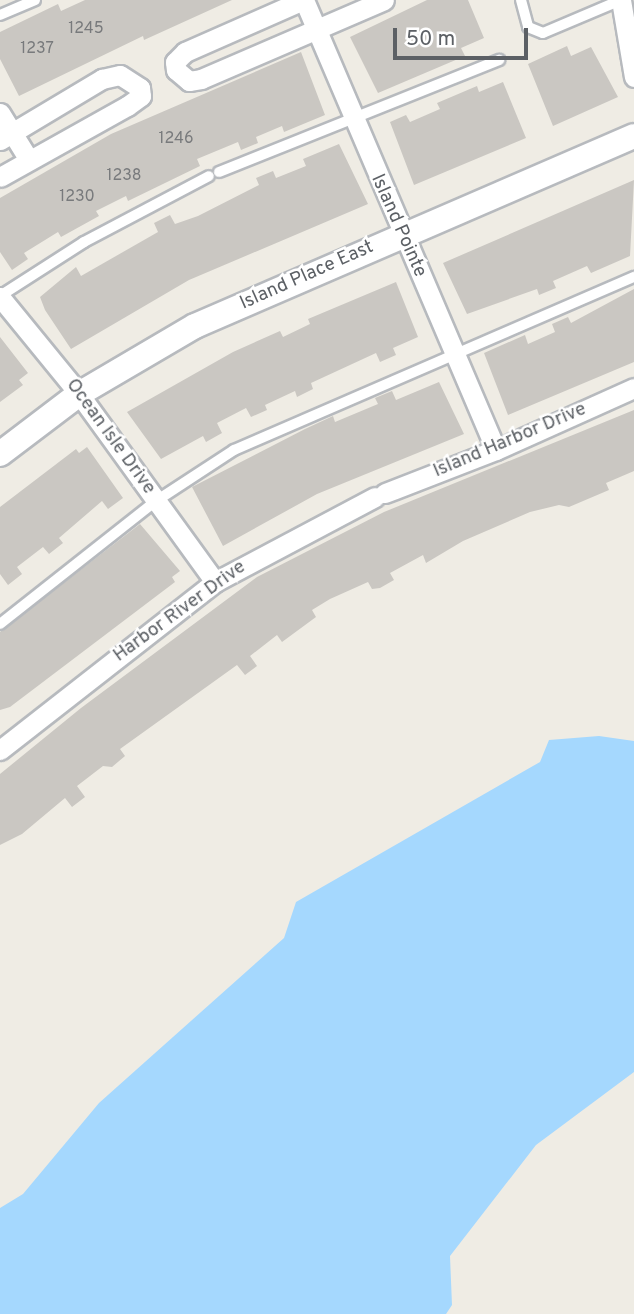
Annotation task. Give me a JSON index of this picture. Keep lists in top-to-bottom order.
{
  "streets": {
    "street": [
      "Island Pointe",
      "Island Place East",
      "Ocean Isle Drive",
      "Island Harbor Drive",
      "Harbor River Drive"
    ]
  },
  "crossings": [
    ["Island Pointe", "Island Place East"],
    ["Island Pointe", "Island Harbor Drive"],
    ["Island Place East", "Ocean Isle Drive"],
    ["Ocean Isle Drive", "Harbor River Drive"],
    ["Island Harbor Drive", "Harbor River Drive"]
  ],
  "house_numbers": [
    "1245",
    "1237",
    "1246",
    "1238",
    "1230"
  ],
  "scale_bar": "50 m"
}
